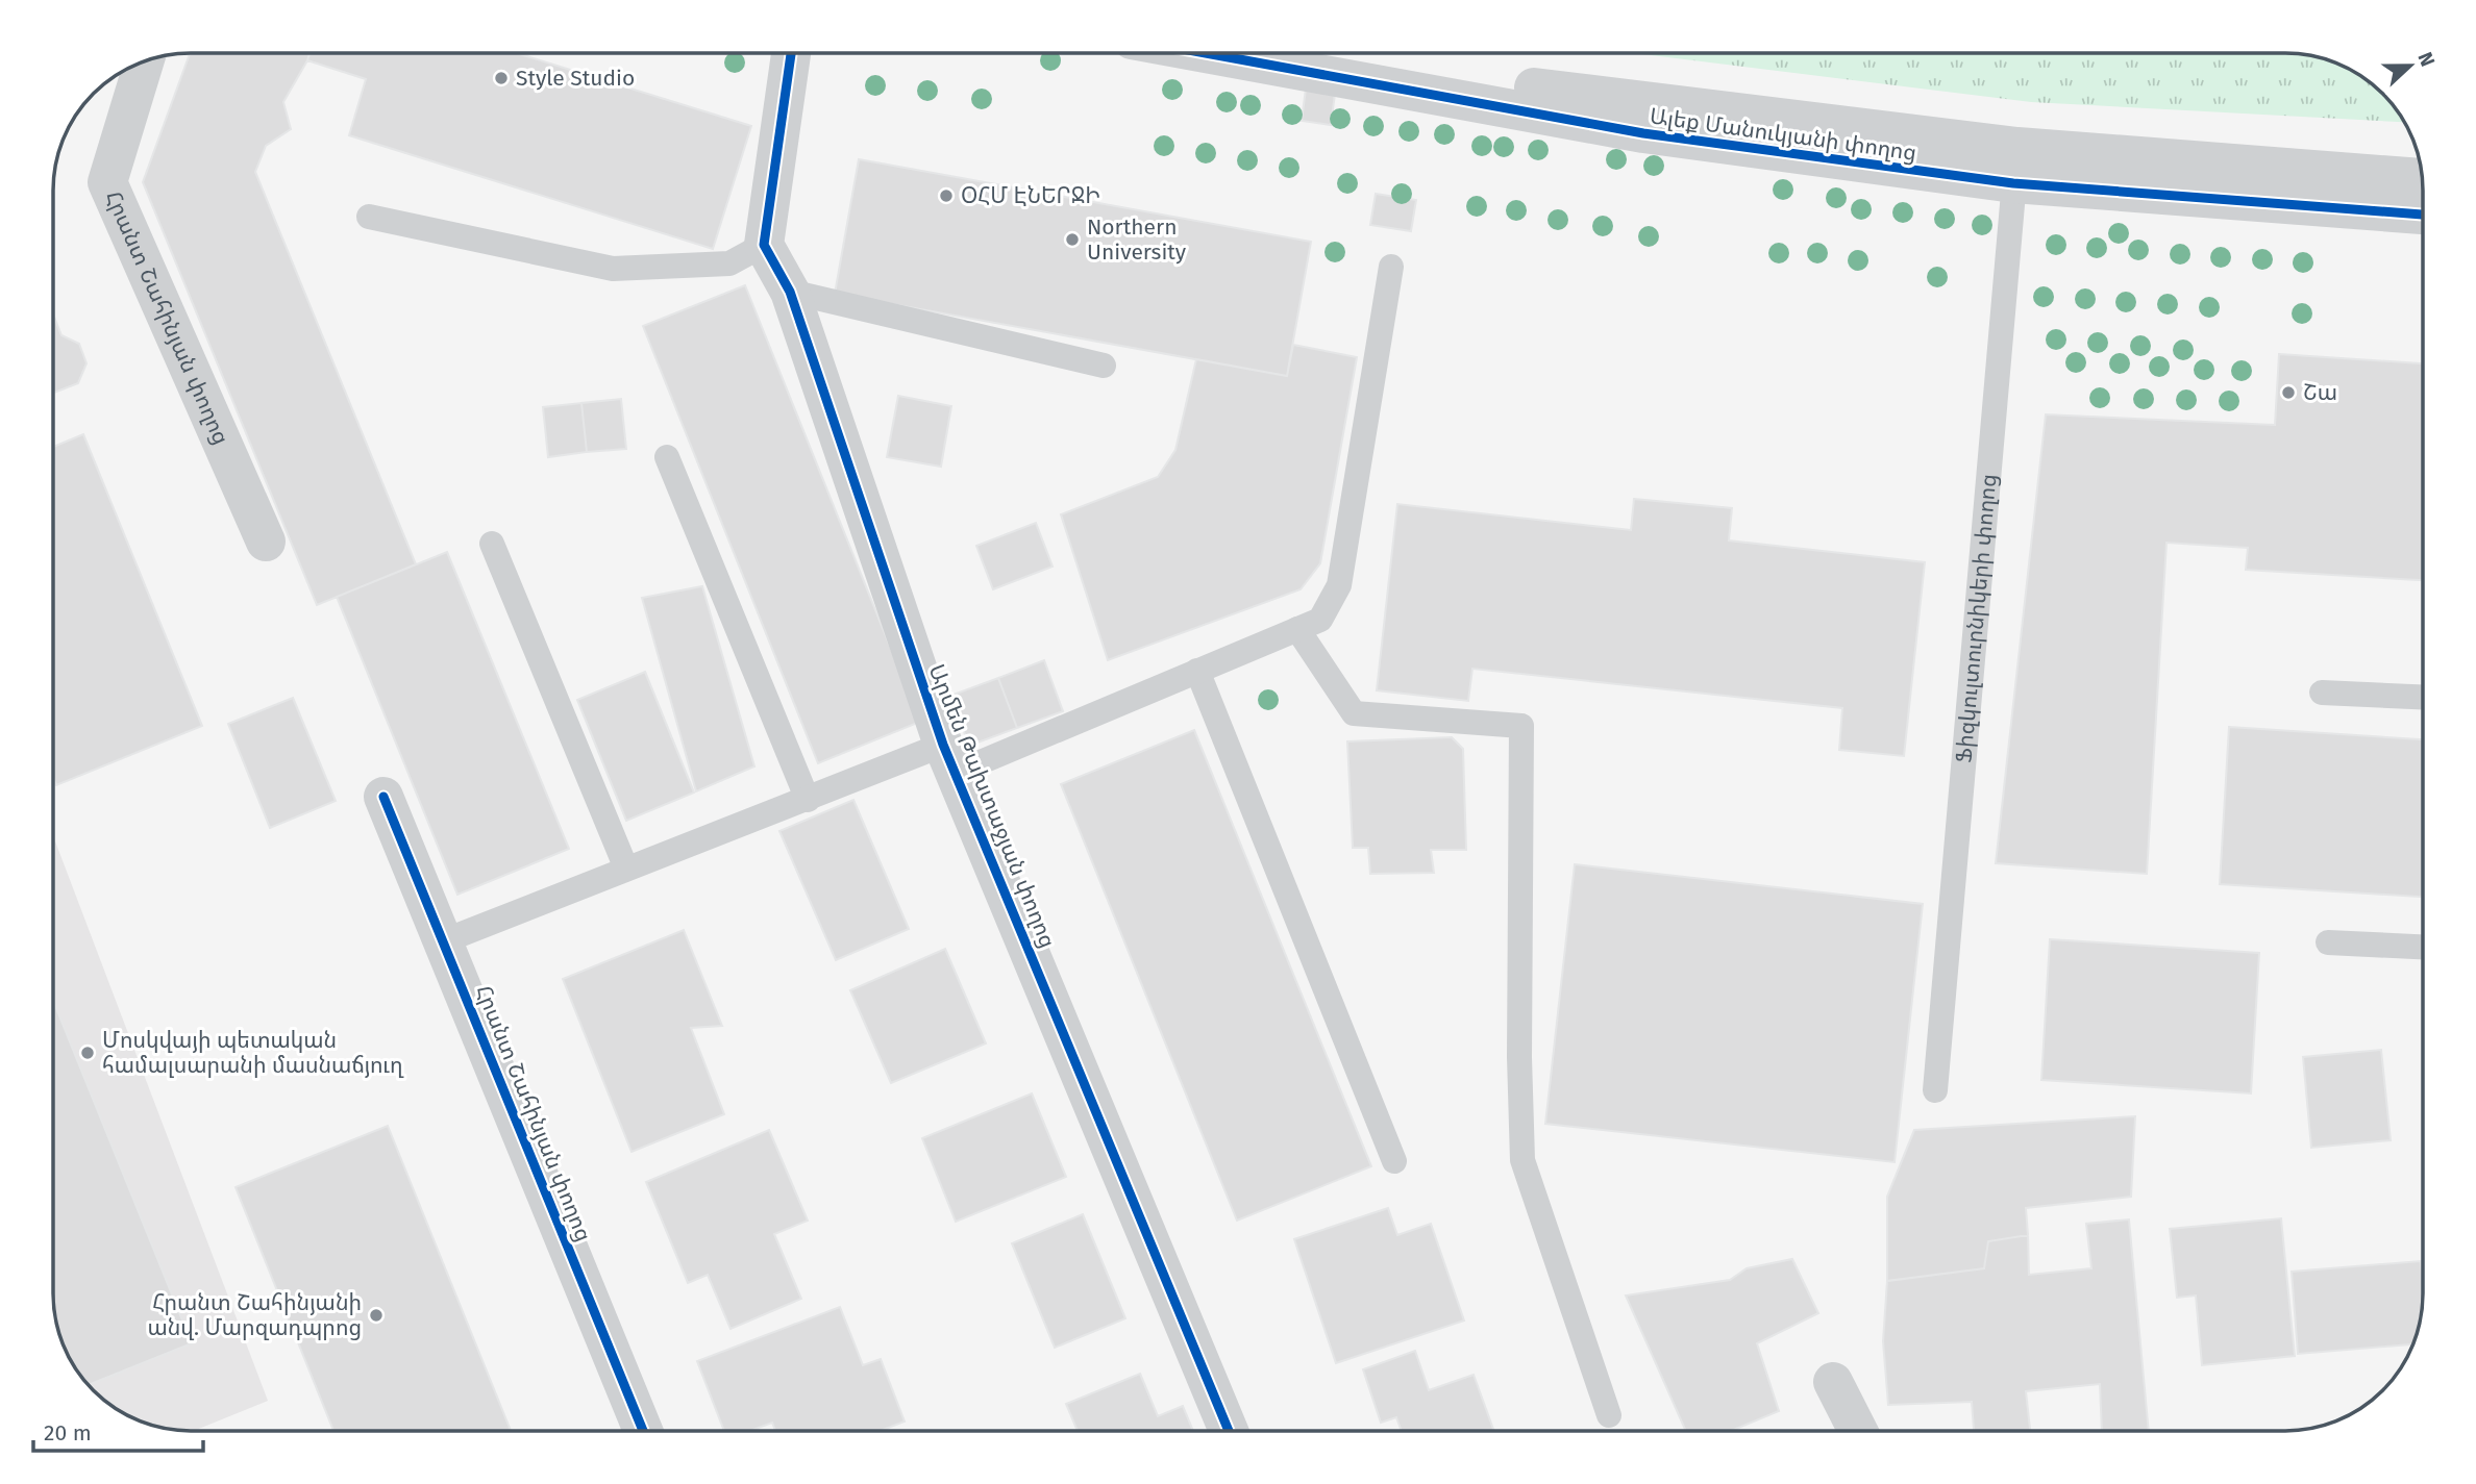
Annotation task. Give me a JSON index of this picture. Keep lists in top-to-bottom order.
{
  "streets": {
    "street": ["Ալեք Մանուկյանի փողոց", "Հրանտ Շահինյան փողոց", "Արմեն Թախտաջյան փողոց"],
    "lane": ["Ֆիզկուլտուրնիկերի փողոց"]
  },
  "crossings": [
    ["Ալեք Մանուկյանի փողոց", "Ֆիզկուլտուրնիկերի փողոց"]
  ],
  "places": [
    "Style Studio",
    "ՕՀՄ ԷՆԵՐՋԻ",
    "Northern University",
    "Շա",
    "Մոսկվայի պետական համալսարանի մասնաճյուղ",
    "Հրանտ Շահինյանի անվ. Մարզադպրոց"
  ],
  "scale_bar": "20 m",
  "north": "right"
}
